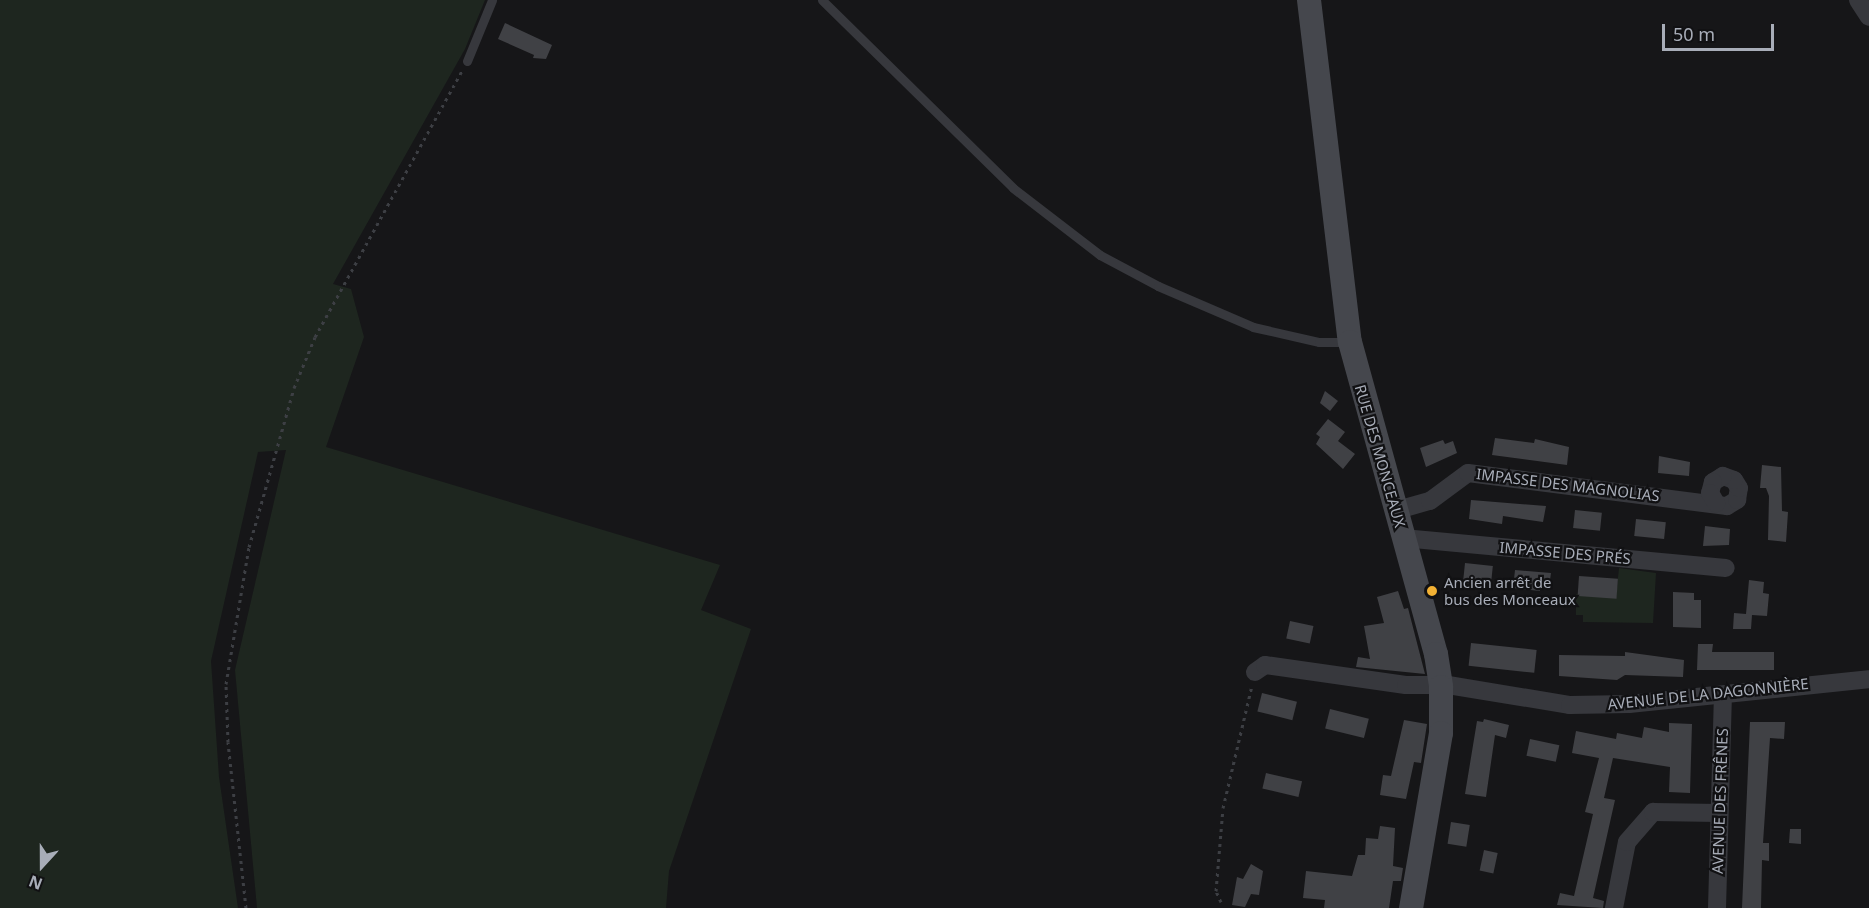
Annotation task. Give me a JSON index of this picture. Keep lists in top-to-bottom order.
{
  "streets": {
    "main road": ["RUE DES MONCEAUX"],
    "street": [
      "IMPASSE DES MAGNOLIAS",
      "IMPASSE DES PRÉS",
      "AVENUE DE LA DAGONNIÈRE",
      "AVENUE DES FRÊNES"
    ]
  },
  "crossings": [
    ["RUE DES MONCEAUX", "IMPASSE DES MAGNOLIAS"],
    ["RUE DES MONCEAUX", "IMPASSE DES PRÉS"],
    ["RUE DES MONCEAUX", "AVENUE DE LA DAGONNIÈRE"],
    ["AVENUE DE LA DAGONNIÈRE", "AVENUE DES FRÊNES"]
  ],
  "places": ["Ancien arrêt de bus des Monceaux"],
  "scale_bar": "50 m",
  "north": "bottom"
}
